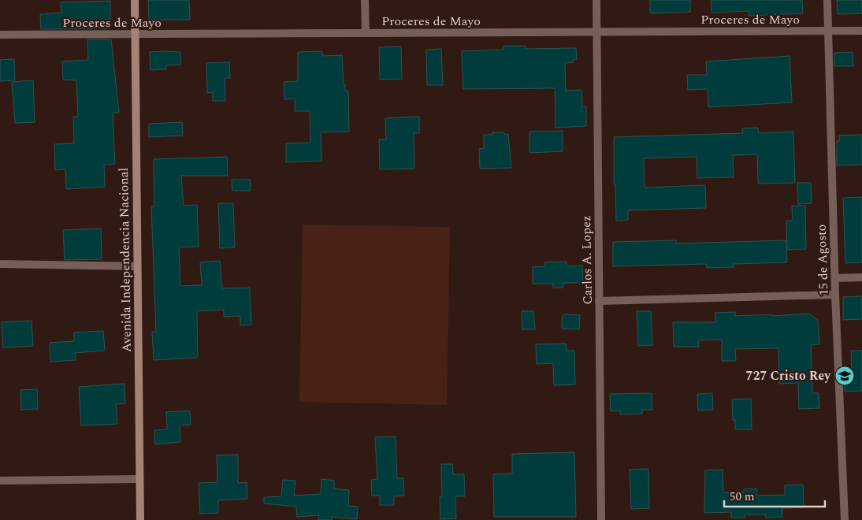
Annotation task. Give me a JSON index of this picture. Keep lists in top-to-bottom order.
{
  "streets": {
    "main road": ["Avenida Independencia Nacional"],
    "street": ["Proceres de Mayo", "Carlos A. Lopez", "15 de Agosto"]
  },
  "crossings": [
    ["Proceres de Mayo", "Avenida Independencia Nacional"],
    ["Proceres de Mayo", "Carlos A. Lopez"],
    ["Proceres de Mayo", "15 de Agosto"]
  ],
  "places": {
    "school or university": ["727 Cristo Rey"]
  },
  "scale_bar": "50 m"
}
